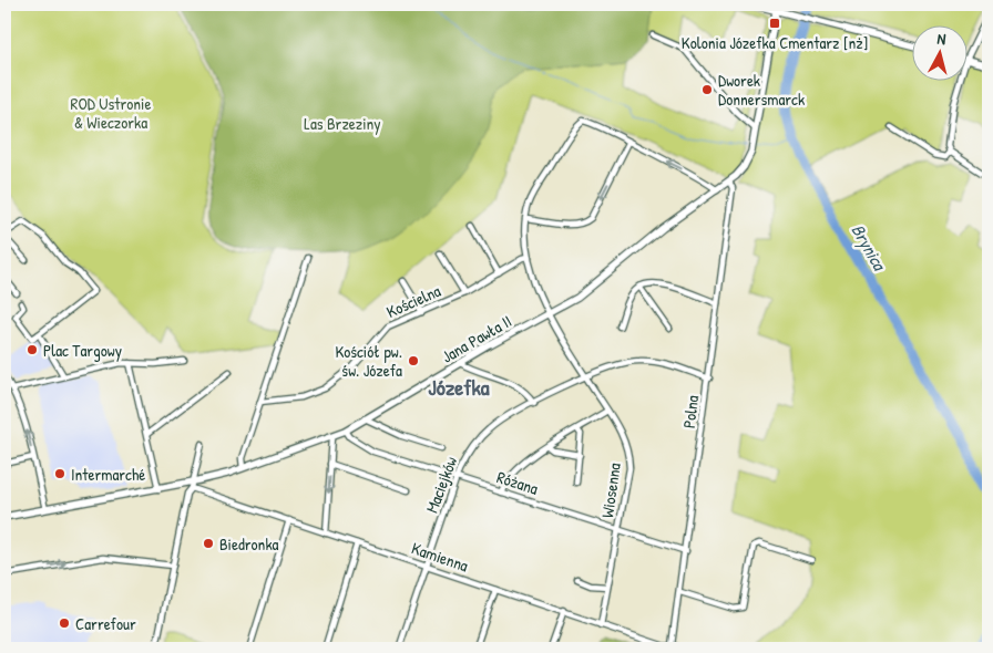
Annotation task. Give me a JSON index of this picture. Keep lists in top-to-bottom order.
{
  "streets": {
    "street": [
      "Kościelna",
      "Jana Pawła II",
      "Polna",
      "Różana",
      "Maciejków",
      "Wiosenna",
      "Kamienna"
    ]
  },
  "crossings": [
    ["Kościelna", "Wiosenna"],
    ["Jana Pawła II", "Polna"],
    ["Jana Pawła II", "Różana"],
    ["Jana Pawła II", "Wiosenna"],
    ["Jana Pawła II", "Kamienna"],
    ["Polna", "Różana"],
    ["Polna", "Maciejków"],
    ["Polna", "Kamienna"],
    ["Różana", "Maciejków"],
    ["Różana", "Wiosenna"],
    ["Maciejków", "Wiosenna"],
    ["Maciejków", "Kamienna"],
    ["Wiosenna", "Kamienna"]
  ],
  "districts": ["Józefka"],
  "water": ["Brynica"],
  "parks": ["ROD Ustronie & Wieczorka", "Las Brzeziny"],
  "places": {
    "transit": ["Kolonia Józefka Cmentarz [nż]"],
    "other": [
      "Dworek Donnersmarck",
      "Plac Targowy",
      "Kościół pw. św. Józefa",
      "Intermarché",
      "Biedronka",
      "Carrefour"
    ]
  },
  "north": "top"
}
